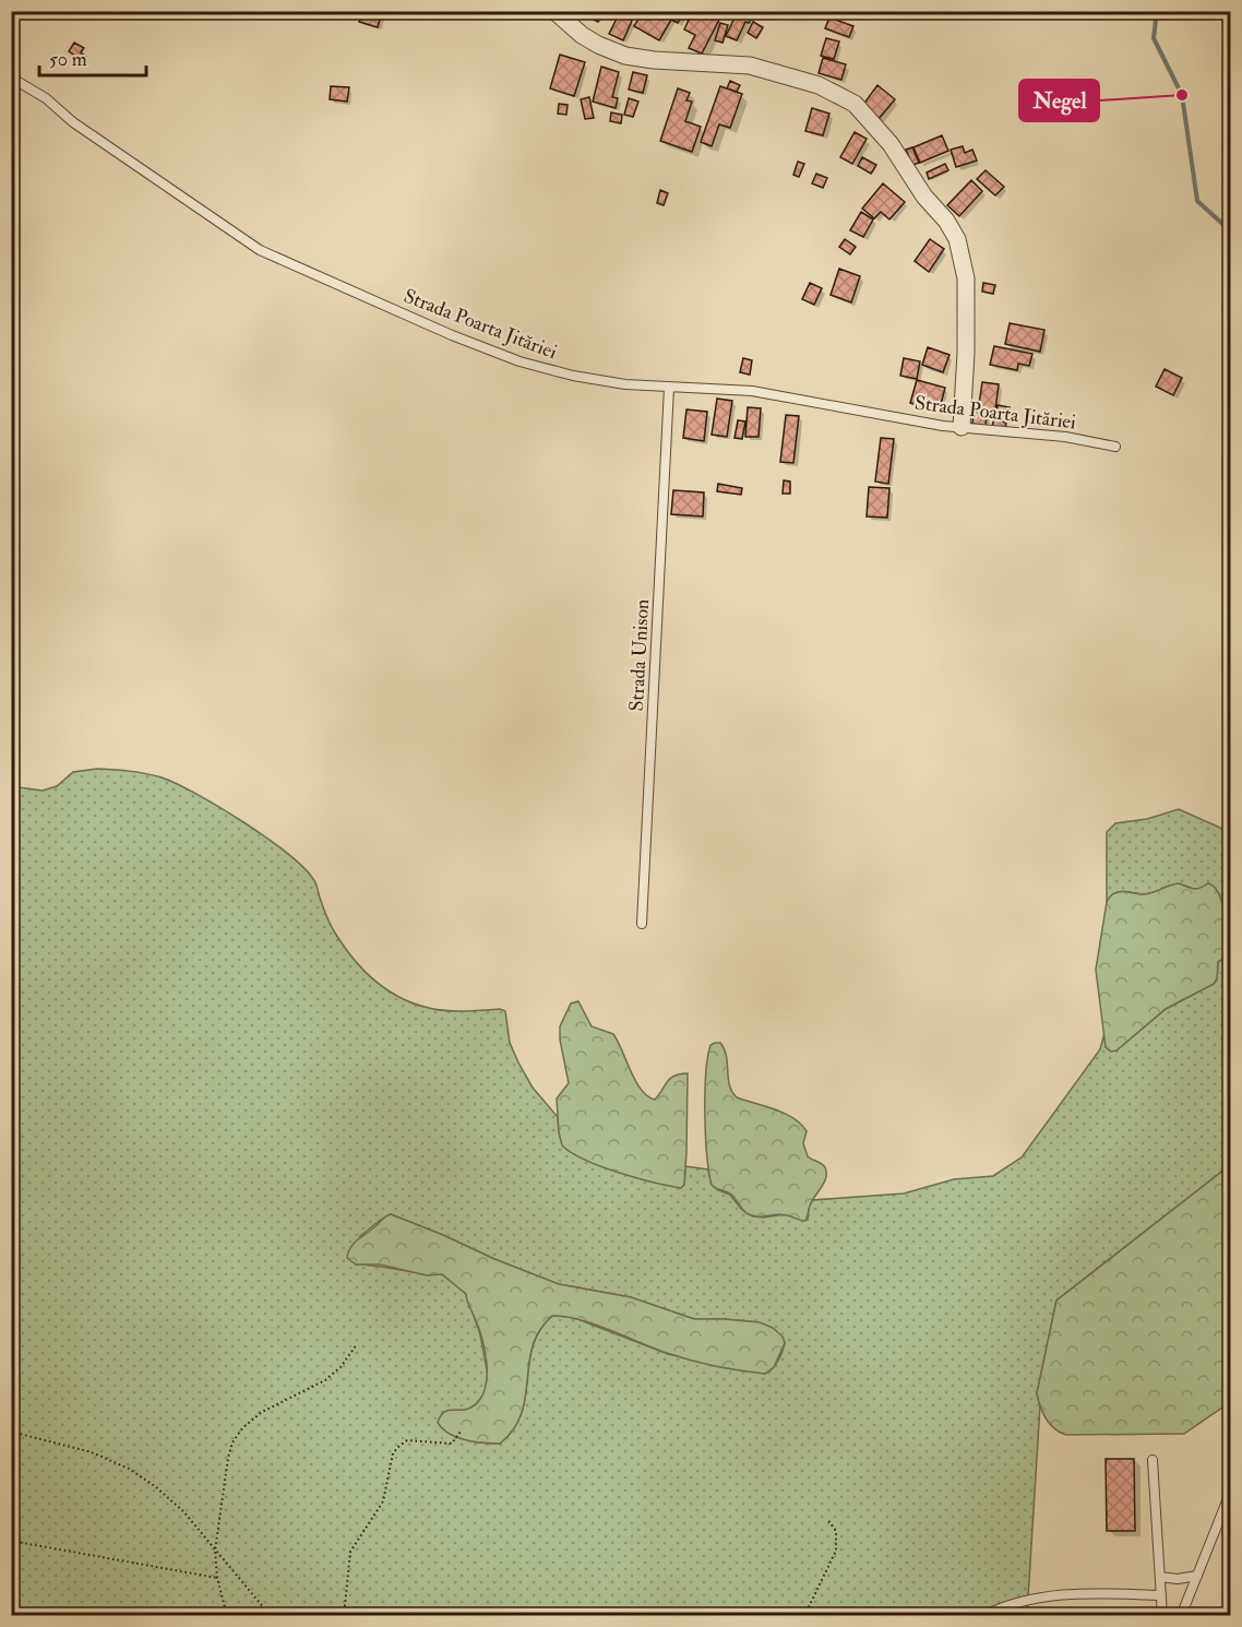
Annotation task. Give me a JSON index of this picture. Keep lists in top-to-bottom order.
{
  "streets": {
    "lane": ["Strada Poarta Jităriei", "Strada Unison"]
  },
  "crossings": [
    ["Strada Poarta Jităriei", "Strada Unison"]
  ],
  "places": ["Negel"],
  "scale_bar": "50 m"
}
